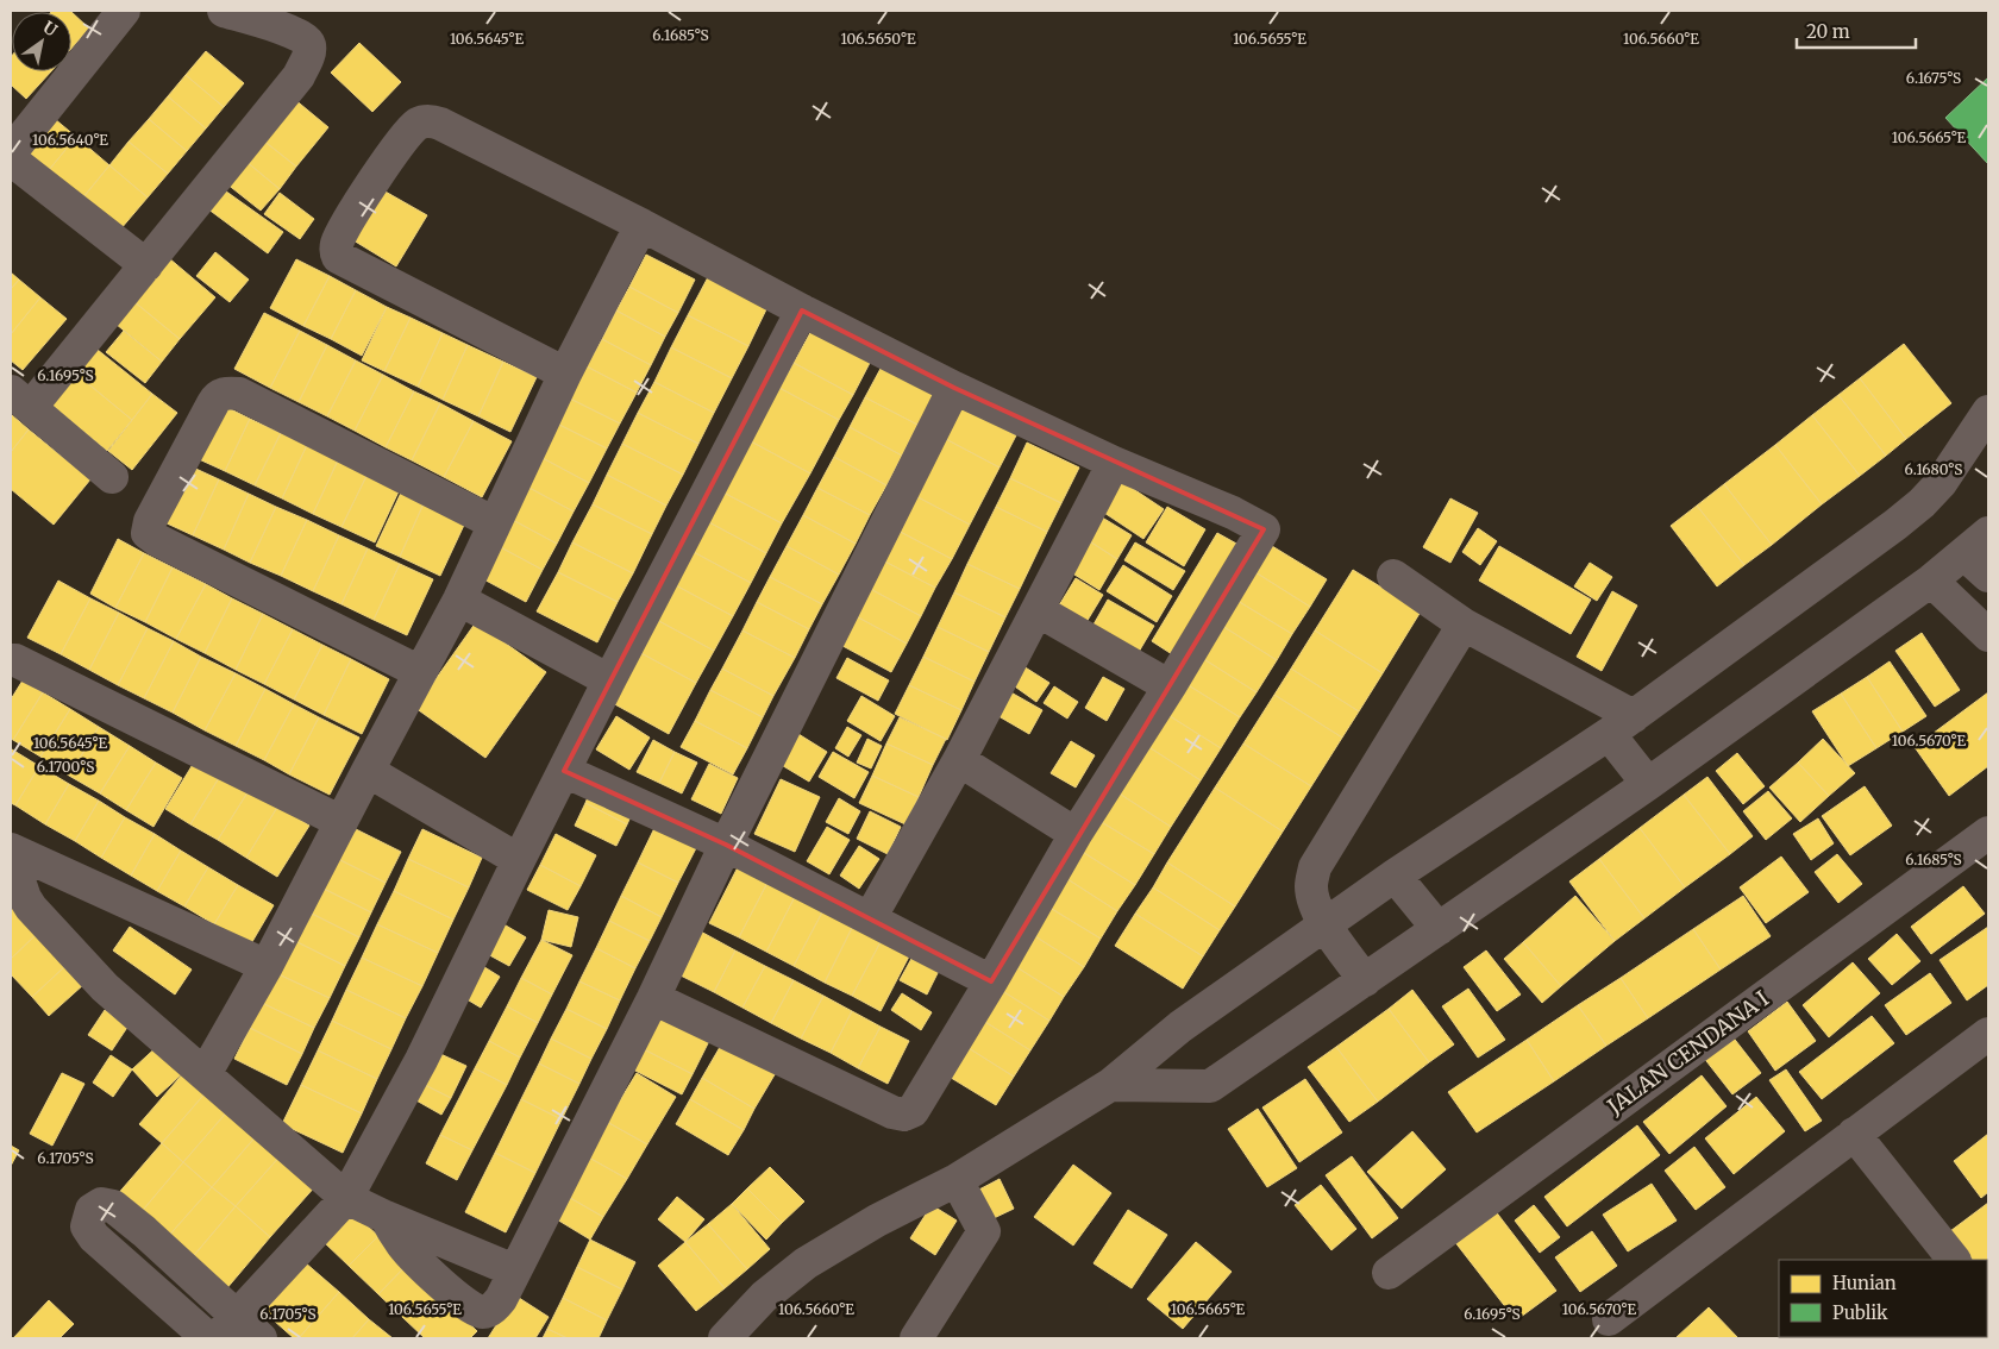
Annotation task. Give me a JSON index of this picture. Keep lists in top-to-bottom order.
{
  "streets": {
    "street": ["JALAN CENDANA I"]
  },
  "legend": ["Hunian", "Publik"],
  "scale_bar": "20 m",
  "north": "top right",
  "coordinates": [
    "6.1685°S",
    "106.5645°E",
    "106.5650°E",
    "106.5655°E",
    "106.5660°E",
    "6.1675°S",
    "106.5665°E",
    "106.5640°E",
    "6.1695°S",
    "6.1680°S",
    "106.5670°E",
    "6.1700°S",
    "6.1705°S"
  ]
}
